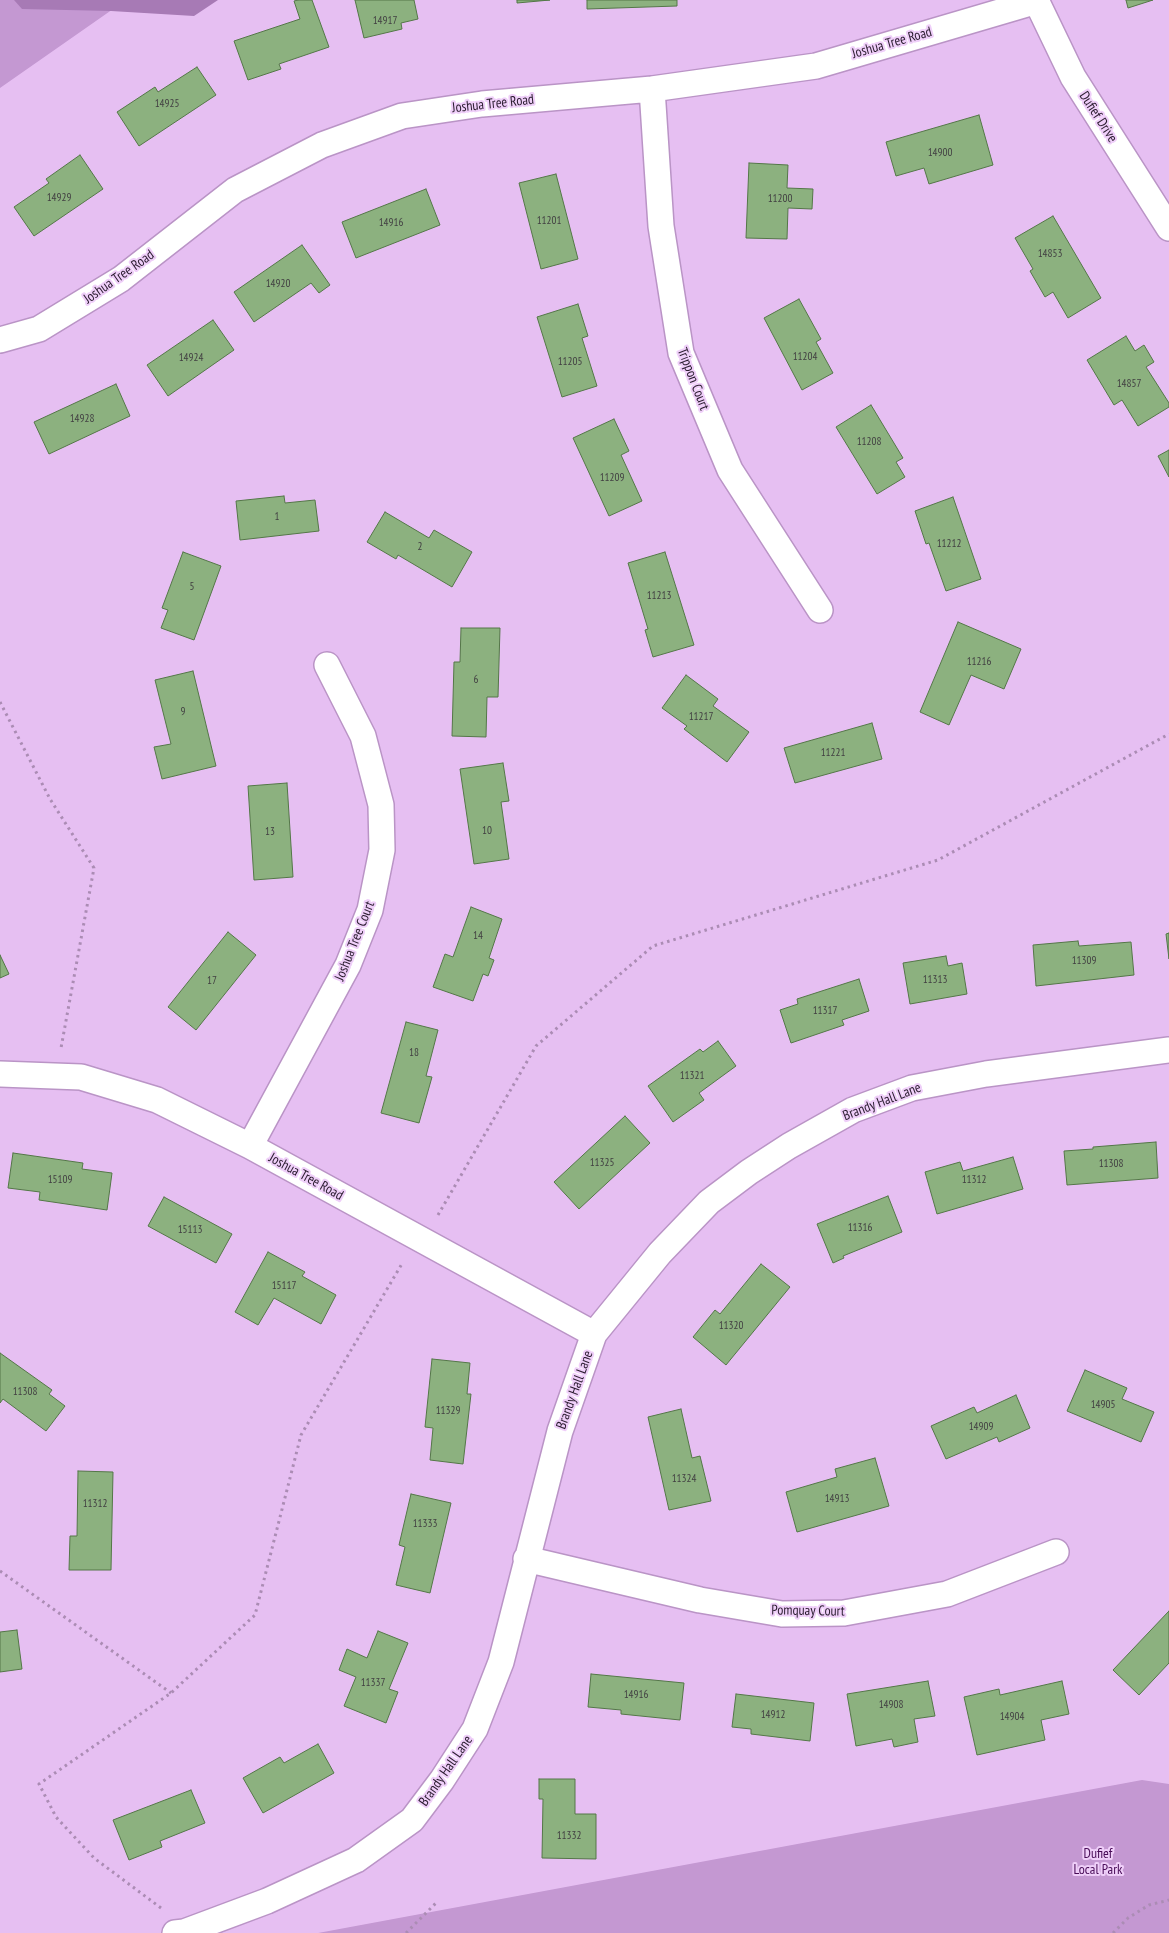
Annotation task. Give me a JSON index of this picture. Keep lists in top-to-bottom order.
{
  "streets": {
    "street": [
      "Joshua Tree Road",
      "Dufief Drive",
      "Trippon Court",
      "Joshua Tree Court",
      "Brandy Hall Lane",
      "Pomquay Court"
    ]
  },
  "crossings": [
    ["Joshua Tree Road", "Dufief Drive"],
    ["Joshua Tree Road", "Trippon Court"],
    ["Joshua Tree Road", "Joshua Tree Court"],
    ["Joshua Tree Road", "Brandy Hall Lane"],
    ["Brandy Hall Lane", "Pomquay Court"]
  ],
  "parks": ["Dufief Local Park"],
  "house_numbers": [
    "14917",
    "14925",
    "14900",
    "14929",
    "11200",
    "11201",
    "14916",
    "14853",
    "14920",
    "11204",
    "14924",
    "11205",
    "14857",
    "14928",
    "11208",
    "11209",
    "1",
    "11212",
    "2",
    "5",
    "11213",
    "11216",
    "6",
    "9",
    "11217",
    "11221",
    "10",
    "13",
    "14",
    "11309",
    "11313",
    "17",
    "11317",
    "18",
    "11321",
    "11325",
    "11308",
    "15109",
    "11312",
    "11316",
    "15113",
    "15117",
    "11320",
    "11308",
    "14905",
    "11329",
    "14909",
    "11324",
    "14913",
    "11312",
    "11333",
    "11337",
    "14916",
    "14908",
    "14912",
    "14904",
    "11332"
  ]
}
